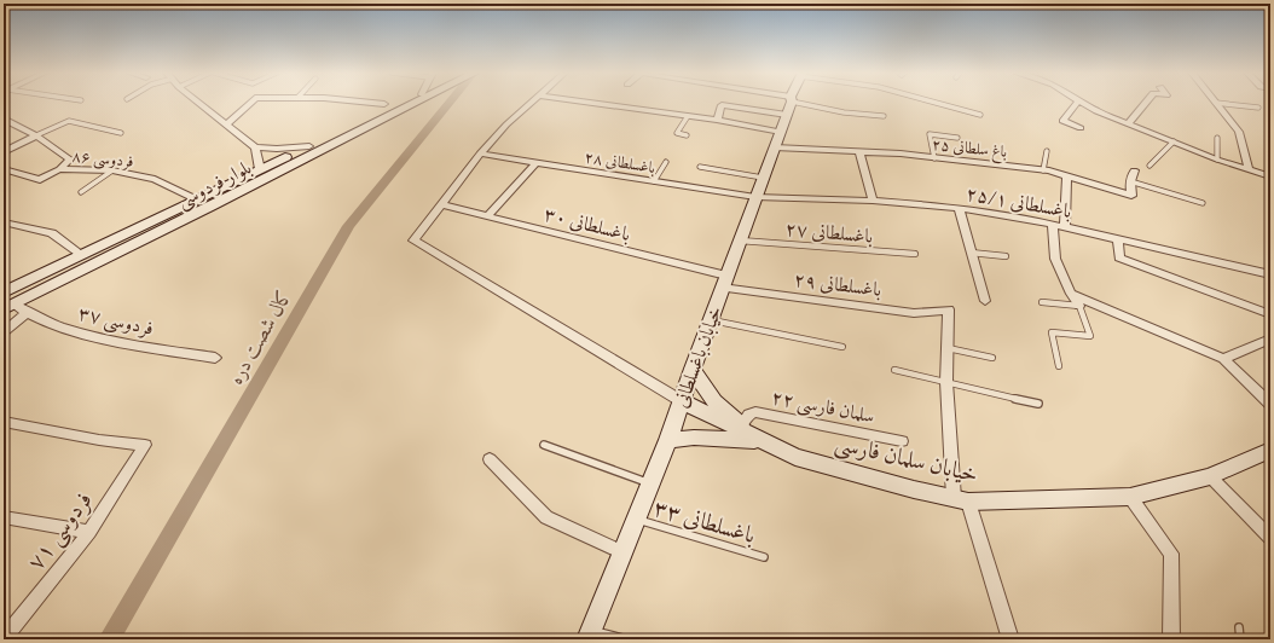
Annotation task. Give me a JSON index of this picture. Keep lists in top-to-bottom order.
{
  "streets": {
    "street": [
      "باغ سلطانی ۲۵",
      "فردوسی ۸۶",
      "باغسلطانی ۲۸",
      "بلوار فردوسی",
      "باغسلطانی ۲۵/۱",
      "باغسلطانی ۳۰",
      "باغسلطانی ۲۹",
      "فردوسی ۳۷",
      "خیابان باغسلطانی",
      "سلمان فارسی ۲۲",
      "خیابان سلمان فارسی",
      "فردوسی ۷۱"
    ],
    "lane": ["باغسلطانی ۲۷", "باغسلطانی ۳۳"]
  },
  "crossings": [
    ["باغ سلطانی ۲۵", "خیابان باغسلطانی"],
    ["فردوسی ۸۶", "بلوار فردوسی"],
    ["باغسلطانی ۲۸", "باغسلطانی ۲۵/۱"],
    ["باغسلطانی ۲۸", "خیابان باغسلطانی"],
    ["بلوار فردوسی", "فردوسی ۳۷"],
    ["باغسلطانی ۲۵/۱", "خیابان باغسلطانی"],
    ["باغسلطانی ۳۰", "باغسلطانی ۲۹"],
    ["باغسلطانی ۳۰", "خیابان باغسلطانی"],
    ["باغسلطانی ۲۷", "خیابان باغسلطانی"],
    ["باغسلطانی ۲۹", "خیابان باغسلطانی"],
    ["خیابان باغسلطانی", "خیابان سلمان فارسی"],
    ["خیابان باغسلطانی", "باغسلطانی ۳۳"]
  ],
  "water": ["کال شصت دره"]
}
